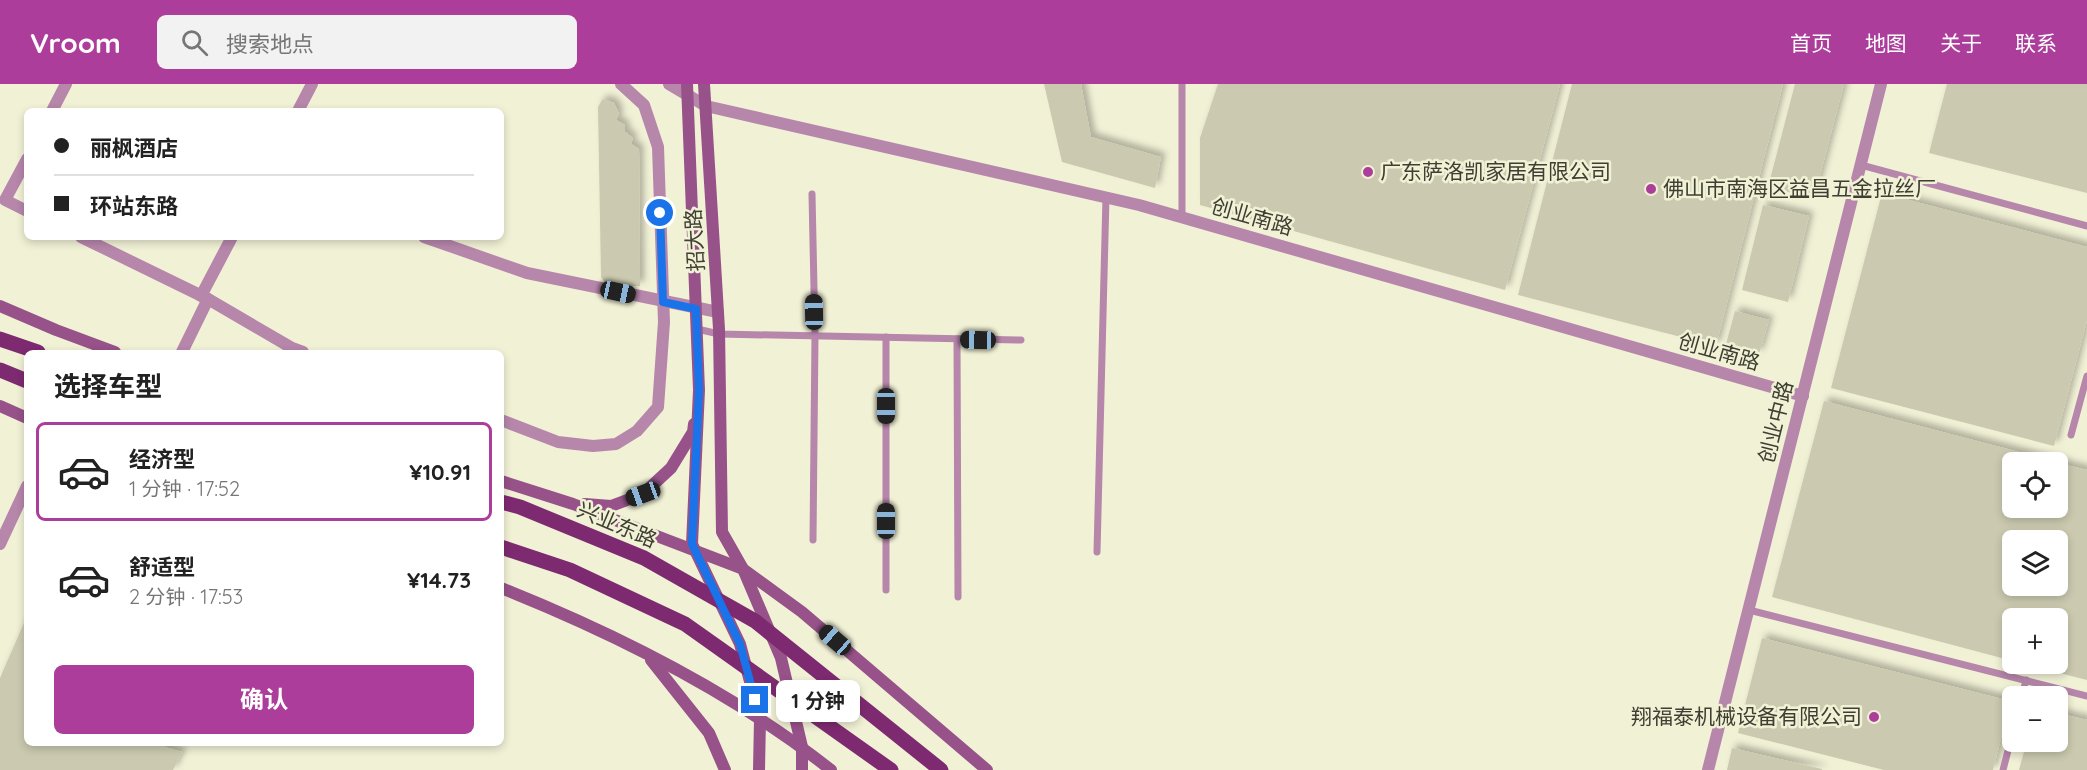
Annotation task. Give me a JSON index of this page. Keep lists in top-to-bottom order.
{
  "streets": {
    "main road": ["招大路", "兴业东路"],
    "street": ["创业南路", "创业中路"]
  },
  "crossings": [
    ["创业南路", "招大路"],
    ["创业南路", "创业中路"]
  ],
  "places": ["广东萨洛凯家居有限公司", "佛山市南海区益昌五金拉丝厂", "翔福泰机械设备有限公司"],
  "page": {
    "header": "Vroom",
    "search": "搜索地点",
    "nav": [
      "首页",
      "地图",
      "关于",
      "联系"
    ],
    "banner": ["丽枫酒店", "环站东路"],
    "heading": "选择车型",
    "list": [
      {
        "name": "经济型",
        "note": "1 分钟 · 17:52",
        "value": "¥10.91"
      },
      {
        "name": "舒适型",
        "note": "2 分钟 · 17:53",
        "value": "¥14.73"
      }
    ],
    "map_buttons": ["+", "−"],
    "buttons": "确认",
    "bubble": "1 分钟"
  }
}
